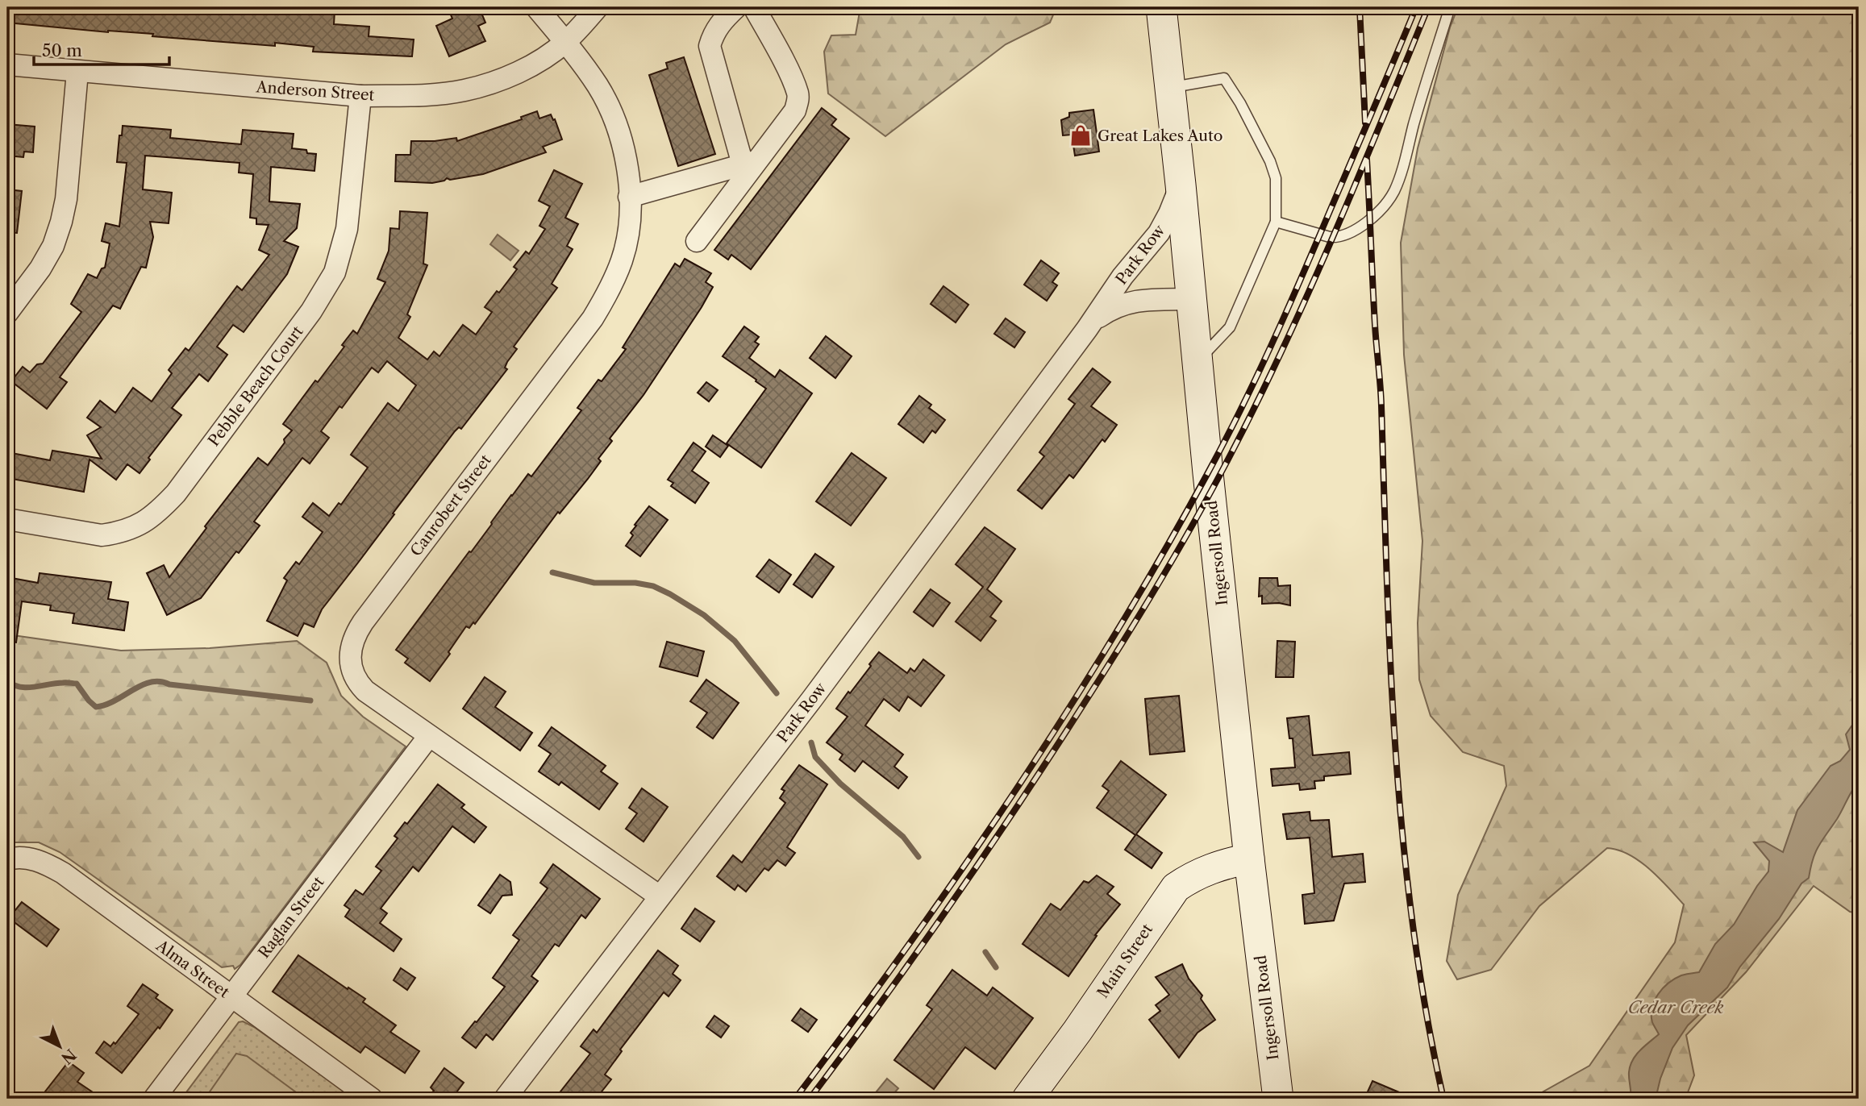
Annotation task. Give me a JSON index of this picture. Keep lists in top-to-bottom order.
{
  "streets": {
    "main road": ["Ingersoll Road", "Main Street"],
    "street": [
      "Anderson Street",
      "Park Row",
      "Pebble Beach Court",
      "Canrobert Street",
      "Raglan Street",
      "Alma Street"
    ]
  },
  "crossings": [
    ["Anderson Street", "Pebble Beach Court"],
    ["Anderson Street", "Canrobert Street"],
    ["Park Row", "Canrobert Street"],
    ["Park Row", "Ingersoll Road"],
    ["Canrobert Street", "Raglan Street"],
    ["Ingersoll Road", "Main Street"],
    ["Raglan Street", "Alma Street"]
  ],
  "water": ["Cedar Creek"],
  "places": {
    "shop": ["Great Lakes Auto"]
  },
  "scale_bar": "50 m",
  "north": "bottom right"
}
